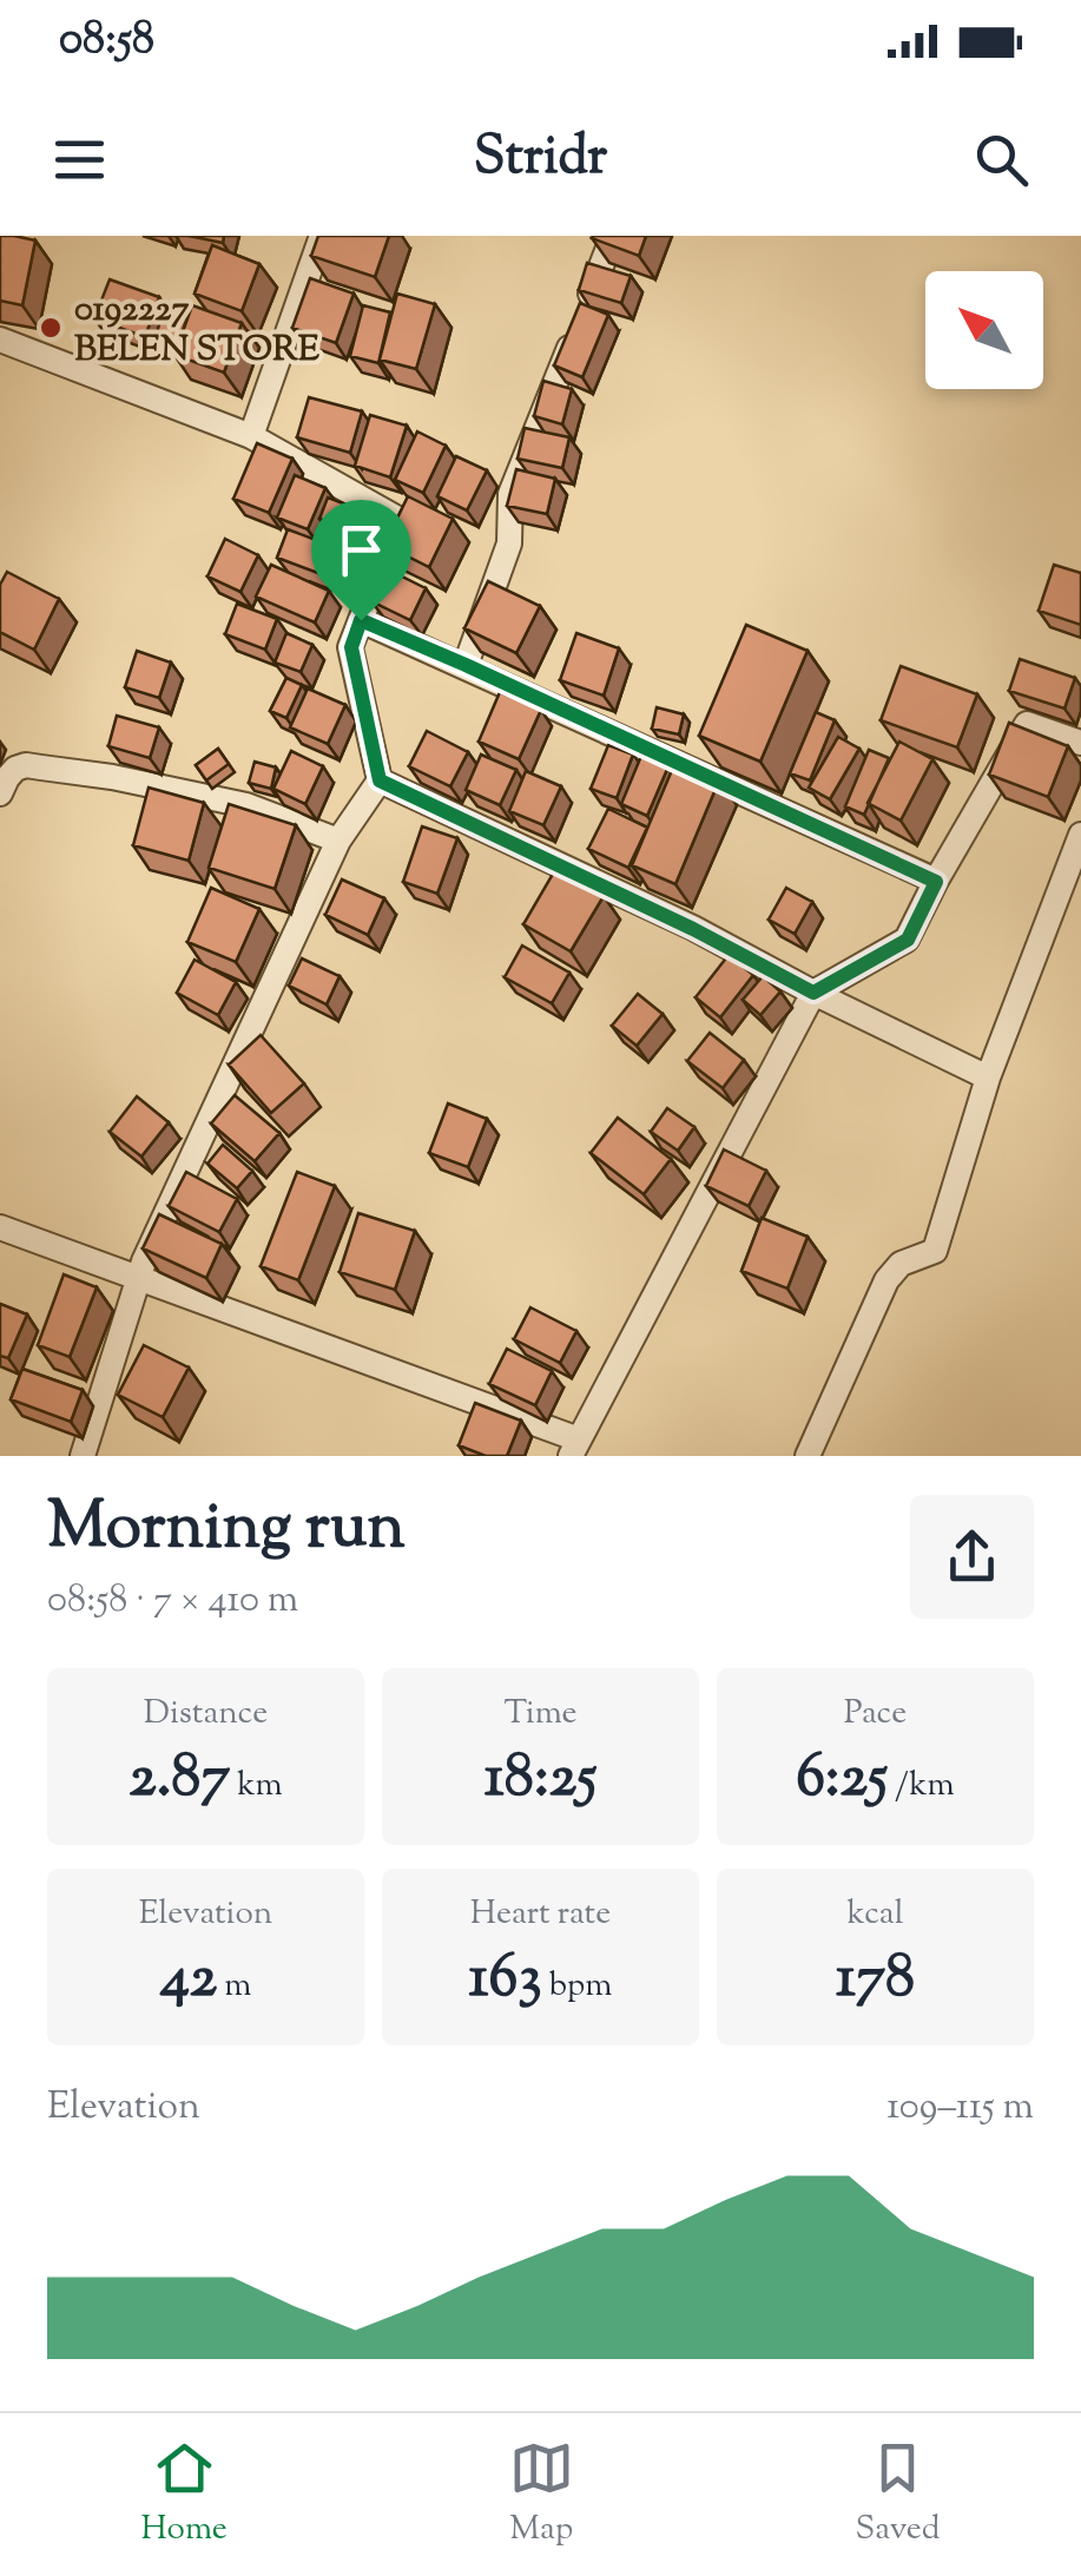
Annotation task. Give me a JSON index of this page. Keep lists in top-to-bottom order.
{
  "places": ["0192227 BELEN STORE"],
  "north": "top left",
  "page": {
    "status": "08:58",
    "header": "Stridr",
    "heading": ["Morning run", "08:58 · 7 × 410 m"],
    "stats": [
      ["Distance", "2.87 km"],
      ["Time", "18:25"],
      ["Pace", "6:25 /km"],
      ["Elevation", "42 m"],
      ["Heart rate", "163 bpm"],
      ["kcal", "178"]
    ],
    "chart": ["Elevation", "109–115 m"],
    "tabs": ["Home", "Map", "Saved"]
  }
}
